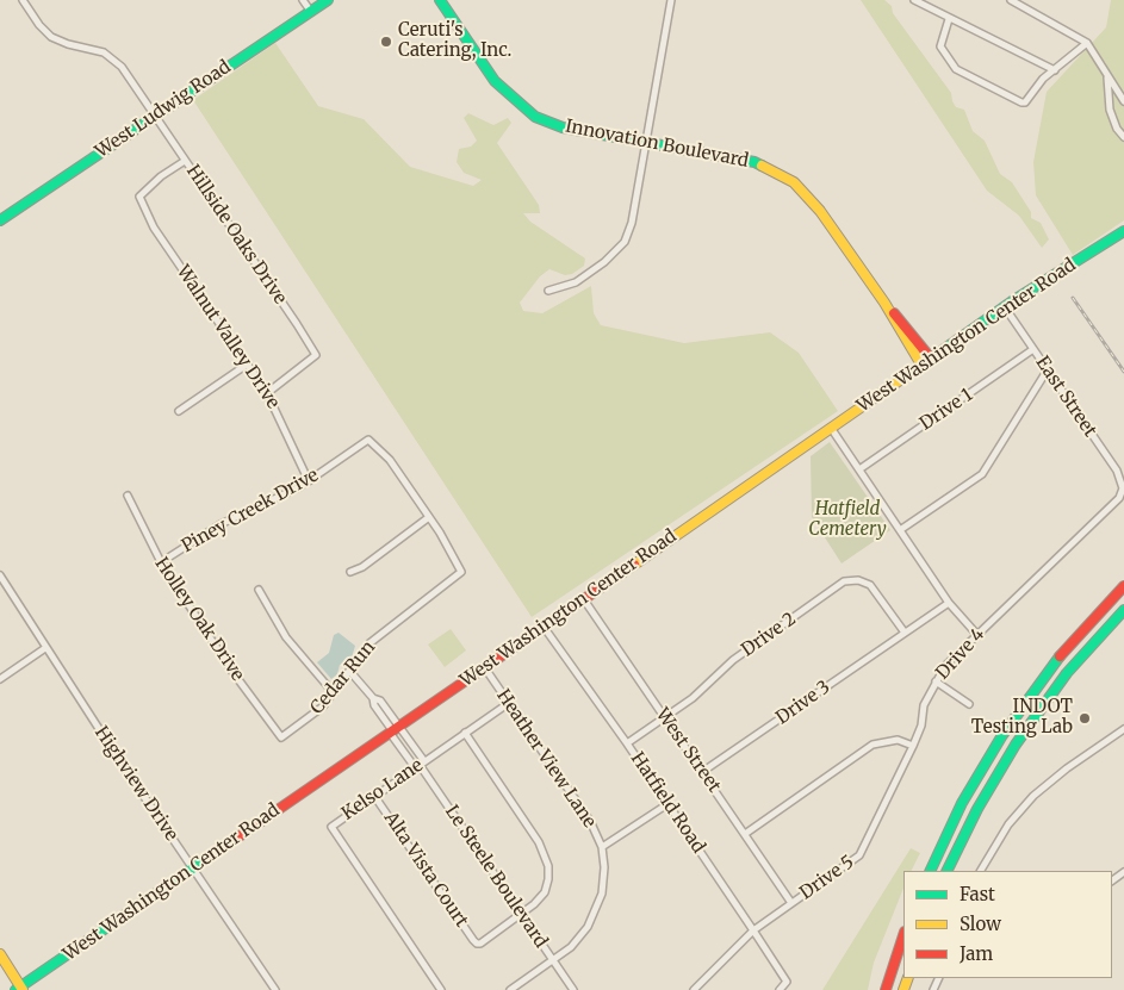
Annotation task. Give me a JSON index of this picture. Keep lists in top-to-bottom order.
{
  "streets": {
    "main road": ["West Ludwig Road", "Innovation Boulevard", "West Washington Center Road"],
    "street": [
      "Hillside Oaks Drive",
      "Walnut Valley Drive",
      "East Street",
      "Drive 1",
      "Piney Creek Drive",
      "Holley Oak Drive",
      "Drive 2",
      "Drive 4",
      "Cedar Run",
      "Drive 3",
      "West Street",
      "Heather View Lane",
      "Highview Drive",
      "Kelso Lane",
      "Hatfield Road",
      "Alta Vista Court",
      "Le Steele Boulevard",
      "Drive 5"
    ]
  },
  "crossings": [
    ["West Ludwig Road", "Hillside Oaks Drive"],
    ["Innovation Boulevard", "West Washington Center Road"],
    ["Hillside Oaks Drive", "Walnut Valley Drive"],
    ["West Washington Center Road", "East Street"],
    ["West Washington Center Road", "West Street"],
    ["West Washington Center Road", "Heather View Lane"],
    ["West Washington Center Road", "Highview Drive"],
    ["West Washington Center Road", "Hatfield Road"],
    ["West Washington Center Road", "Le Steele Boulevard"],
    ["Walnut Valley Drive", "Piney Creek Drive"],
    ["East Street", "Drive 1"],
    ["East Street", "Drive 4"],
    ["Piney Creek Drive", "Holley Oak Drive"],
    ["Piney Creek Drive", "Cedar Run"],
    ["Holley Oak Drive", "Cedar Run"],
    ["Drive 2", "Drive 3"],
    ["Drive 2", "West Street"],
    ["Drive 2", "Hatfield Road"],
    ["Drive 4", "Drive 5"],
    ["Drive 3", "West Street"],
    ["West Street", "Drive 5"],
    ["Heather View Lane", "Kelso Lane"],
    ["Heather View Lane", "Le Steele Boulevard"],
    ["Kelso Lane", "Alta Vista Court"],
    ["Kelso Lane", "Le Steele Boulevard"],
    ["Hatfield Road", "Drive 5"],
    ["Alta Vista Court", "Le Steele Boulevard"]
  ],
  "parks": ["Hatfield Cemetery"],
  "places": ["Ceruti's Catering, Inc.", "INDOT Testing Lab"],
  "legend": ["Fast", "Slow", "Jam"]
}
